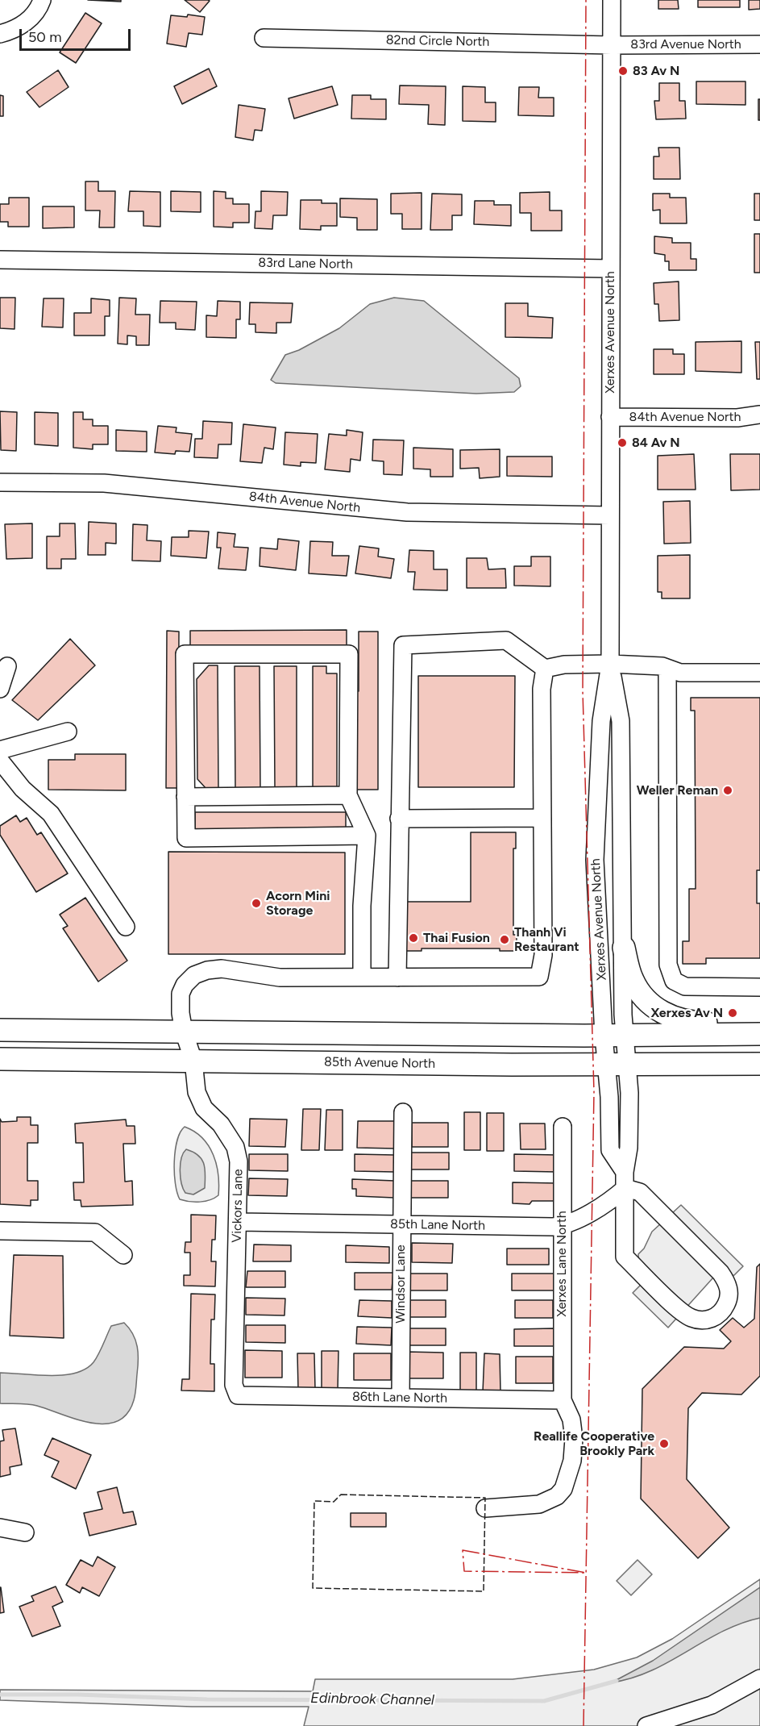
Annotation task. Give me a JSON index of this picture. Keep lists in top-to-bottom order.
{
  "streets": {
    "main road": ["85th Avenue North"],
    "street": [
      "82nd Circle North",
      "83rd Avenue North",
      "83rd Lane North",
      "Xerxes Avenue North",
      "84th Avenue North",
      "Vickors Lane",
      "85th Lane North",
      "Xerxes Lane North",
      "Windsor Lane",
      "86th Lane North"
    ]
  },
  "crossings": [
    ["82nd Circle North", "83rd Avenue North"],
    ["82nd Circle North", "Xerxes Avenue North"],
    ["83rd Avenue North", "Xerxes Avenue North"],
    ["83rd Lane North", "Xerxes Avenue North"],
    ["Xerxes Avenue North", "84th Avenue North"],
    ["Xerxes Avenue North", "85th Avenue North"],
    ["Xerxes Avenue North", "85th Lane North"],
    ["85th Avenue North", "Vickors Lane"],
    ["Vickors Lane", "85th Lane North"],
    ["Vickors Lane", "86th Lane North"],
    ["85th Lane North", "Xerxes Lane North"],
    ["85th Lane North", "Windsor Lane"],
    ["Xerxes Lane North", "86th Lane North"],
    ["Windsor Lane", "86th Lane North"]
  ],
  "water": ["Edinbrook Channel"],
  "places": [
    "83 Av N",
    "84 Av N",
    "Weller Reman",
    "Acorn Mini Storage",
    "Thai Fusion",
    "Thanh Vi Restaurant",
    "Xerxes Av N",
    "Reallife Cooperative Brookly Park"
  ],
  "scale_bar": "50 m"
}
